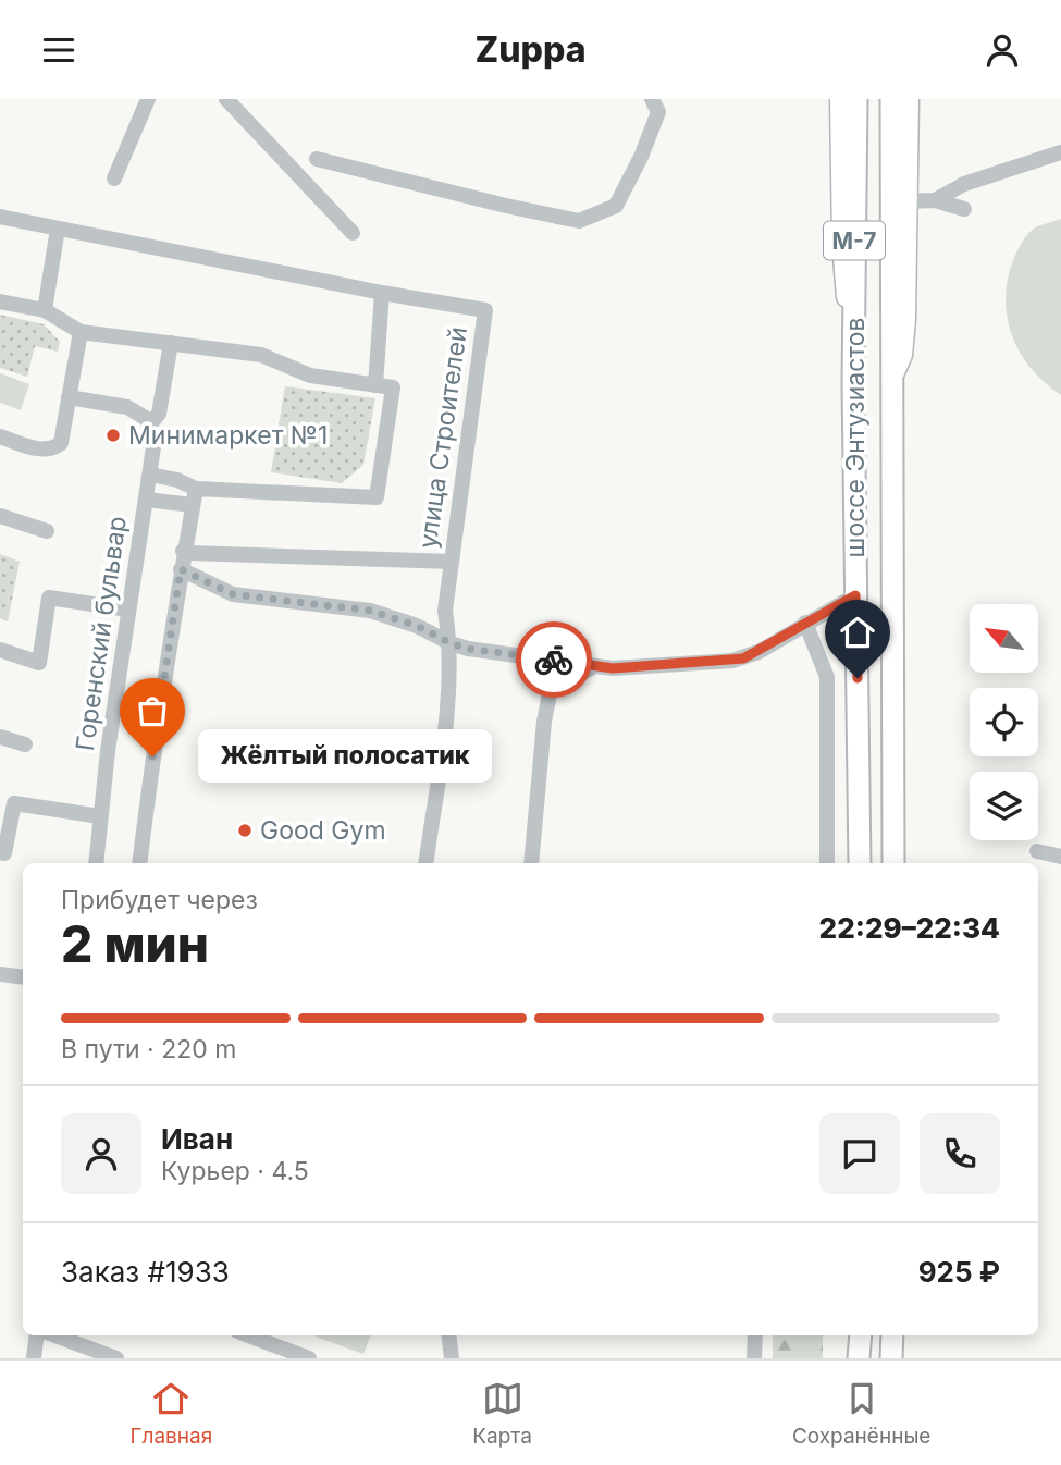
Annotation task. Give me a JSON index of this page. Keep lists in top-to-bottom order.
{
  "streets": {
    "highway": ["М-7", "шоссе Энтузиастов"],
    "street": ["улица Строителей", "Горенский бульвар"]
  },
  "places": ["Минимаркет №1", "Жёлтый полосатик", "Good Gym"],
  "north": "top left",
  "page": {
    "header": "Zuppa",
    "bubble": "Жёлтый полосатик",
    "heading": ["2 мин", "Прибудет через", "22:29–22:34"],
    "panel": [
      "Иван",
      "Курьер · 4.5",
      "Заказ #1933",
      "925 ₽"
    ],
    "bar": "В пути · 220 m",
    "tabs": ["Главная", "Карта", "Сохранённые"]
  }
}
